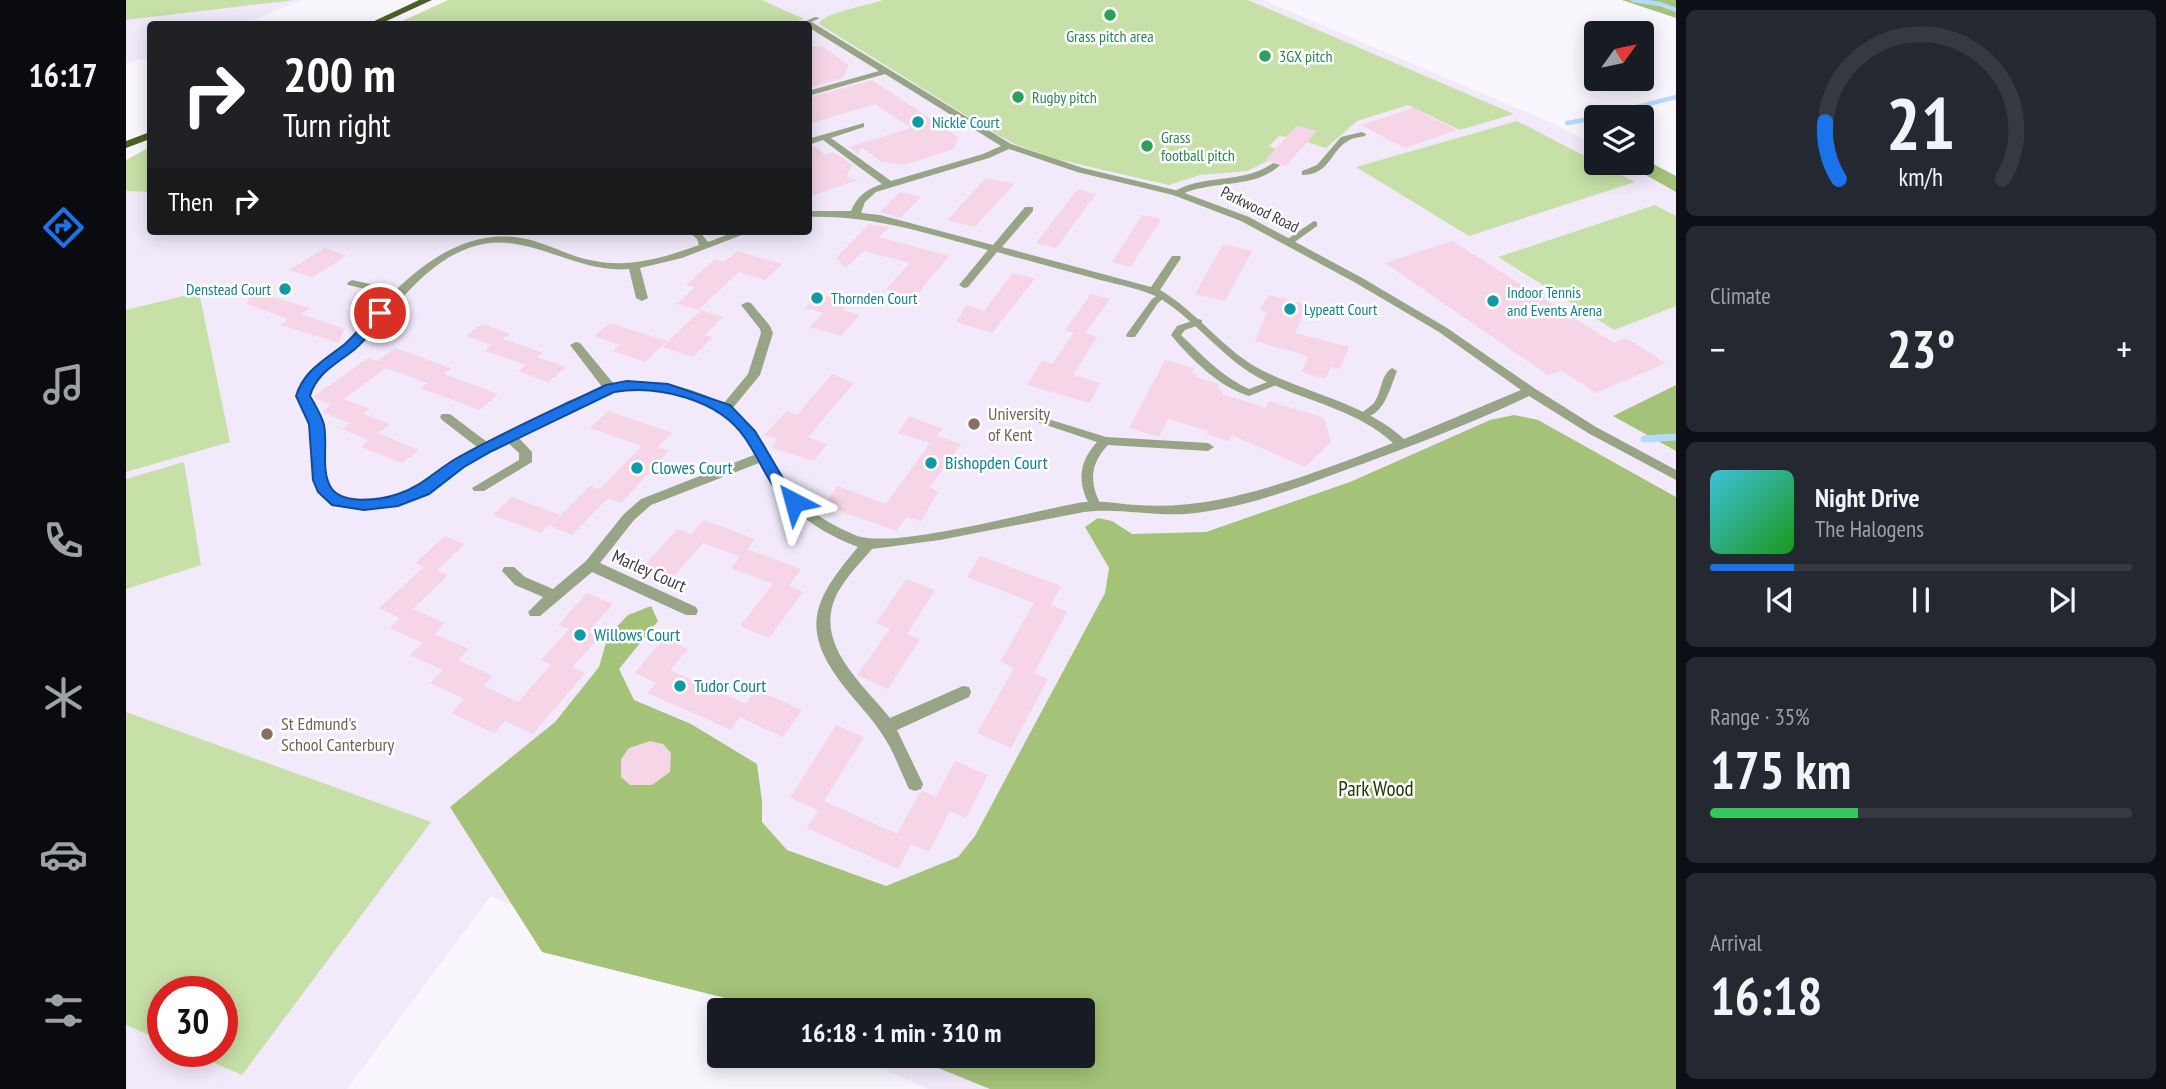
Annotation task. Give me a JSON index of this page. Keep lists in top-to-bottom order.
{
  "streets": {
    "street": ["Parkwood Road", "Marley Court"]
  },
  "parks": ["Park Wood"],
  "places": [
    "Grass pitch area",
    "3GX pitch",
    "Rugby pitch",
    "Nickle Court",
    "Grass football pitch",
    "Denstead Court",
    "Thornden Court",
    "Indoor Tennis and Events Arena",
    "Lypeatt Court",
    "University of Kent",
    "Bishopden Court",
    "Clowes Court",
    "Willows Court",
    "Tudor Court",
    "St Edmund's School Canterbury"
  ],
  "north": "top right",
  "page": {
    "tabs": "16:17",
    "turn": ["200 m", "Turn right"],
    "then": "Then",
    "tile": [
      "Climate",
      ["Range · 35%", "175 km"],
      ["Arrival", "16:18"]
    ],
    "heat": ["−", "23°", "+"],
    "song": ["Night Drive", "The Halogens"],
    "limit": "30",
    "trip": "16:18 · 1 min · 310 m",
    "gauge": ["21", "km/h"]
  }
}
